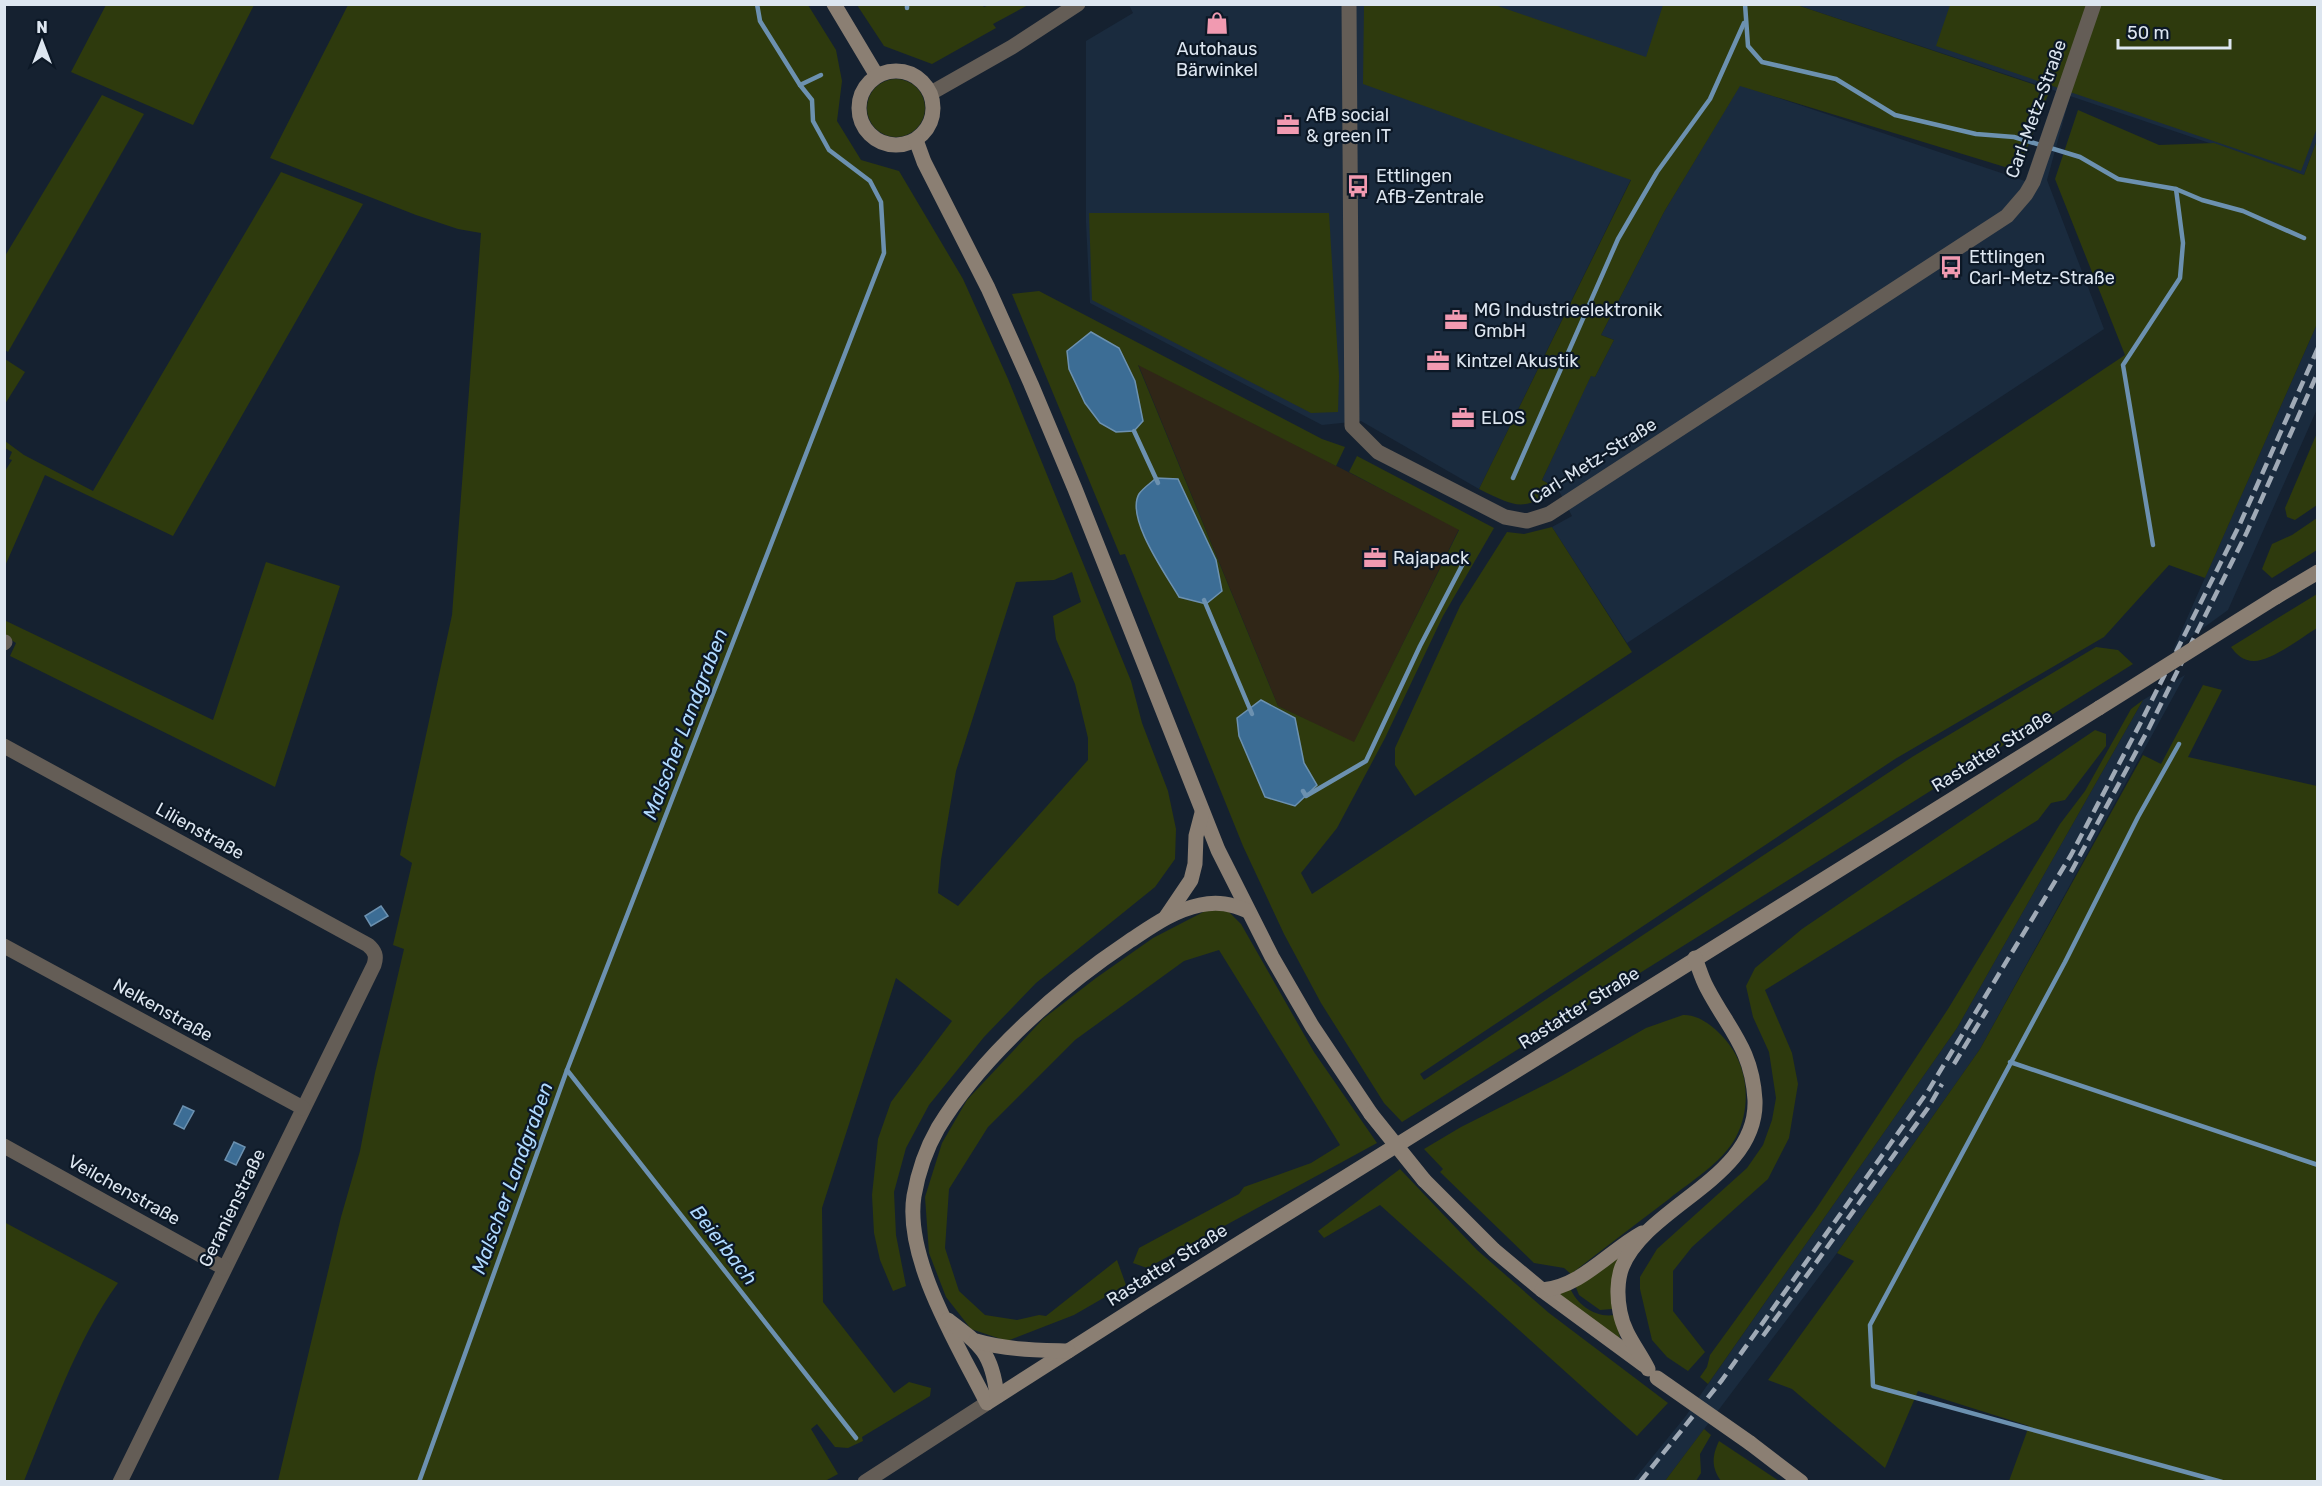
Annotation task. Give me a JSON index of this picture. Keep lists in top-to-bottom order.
{
  "streets": {
    "main road": ["Rastatter Straße"],
    "street": [
      "Carl-Metz-Straße",
      "Lilienstraße",
      "Nelkenstraße",
      "Veilchenstraße",
      "Geranienstraße"
    ]
  },
  "crossings": [
    ["Lilienstraße", "Geranienstraße"],
    ["Nelkenstraße", "Geranienstraße"],
    ["Veilchenstraße", "Geranienstraße"]
  ],
  "water": ["Malscher Landgraben", "Beierbach"],
  "places": {
    "shop": ["Autohaus Bärwinkel"],
    "office": [
      "AfB social & green IT",
      "MG Industrieelektronik GmbH",
      "Kintzel Akustik",
      "ELOS",
      "Rajapack"
    ],
    "bus stop": ["Ettlingen AfB-Zentrale", "Ettlingen Carl-Metz-Straße"]
  },
  "scale_bar": "50 m",
  "north": "top"
}
